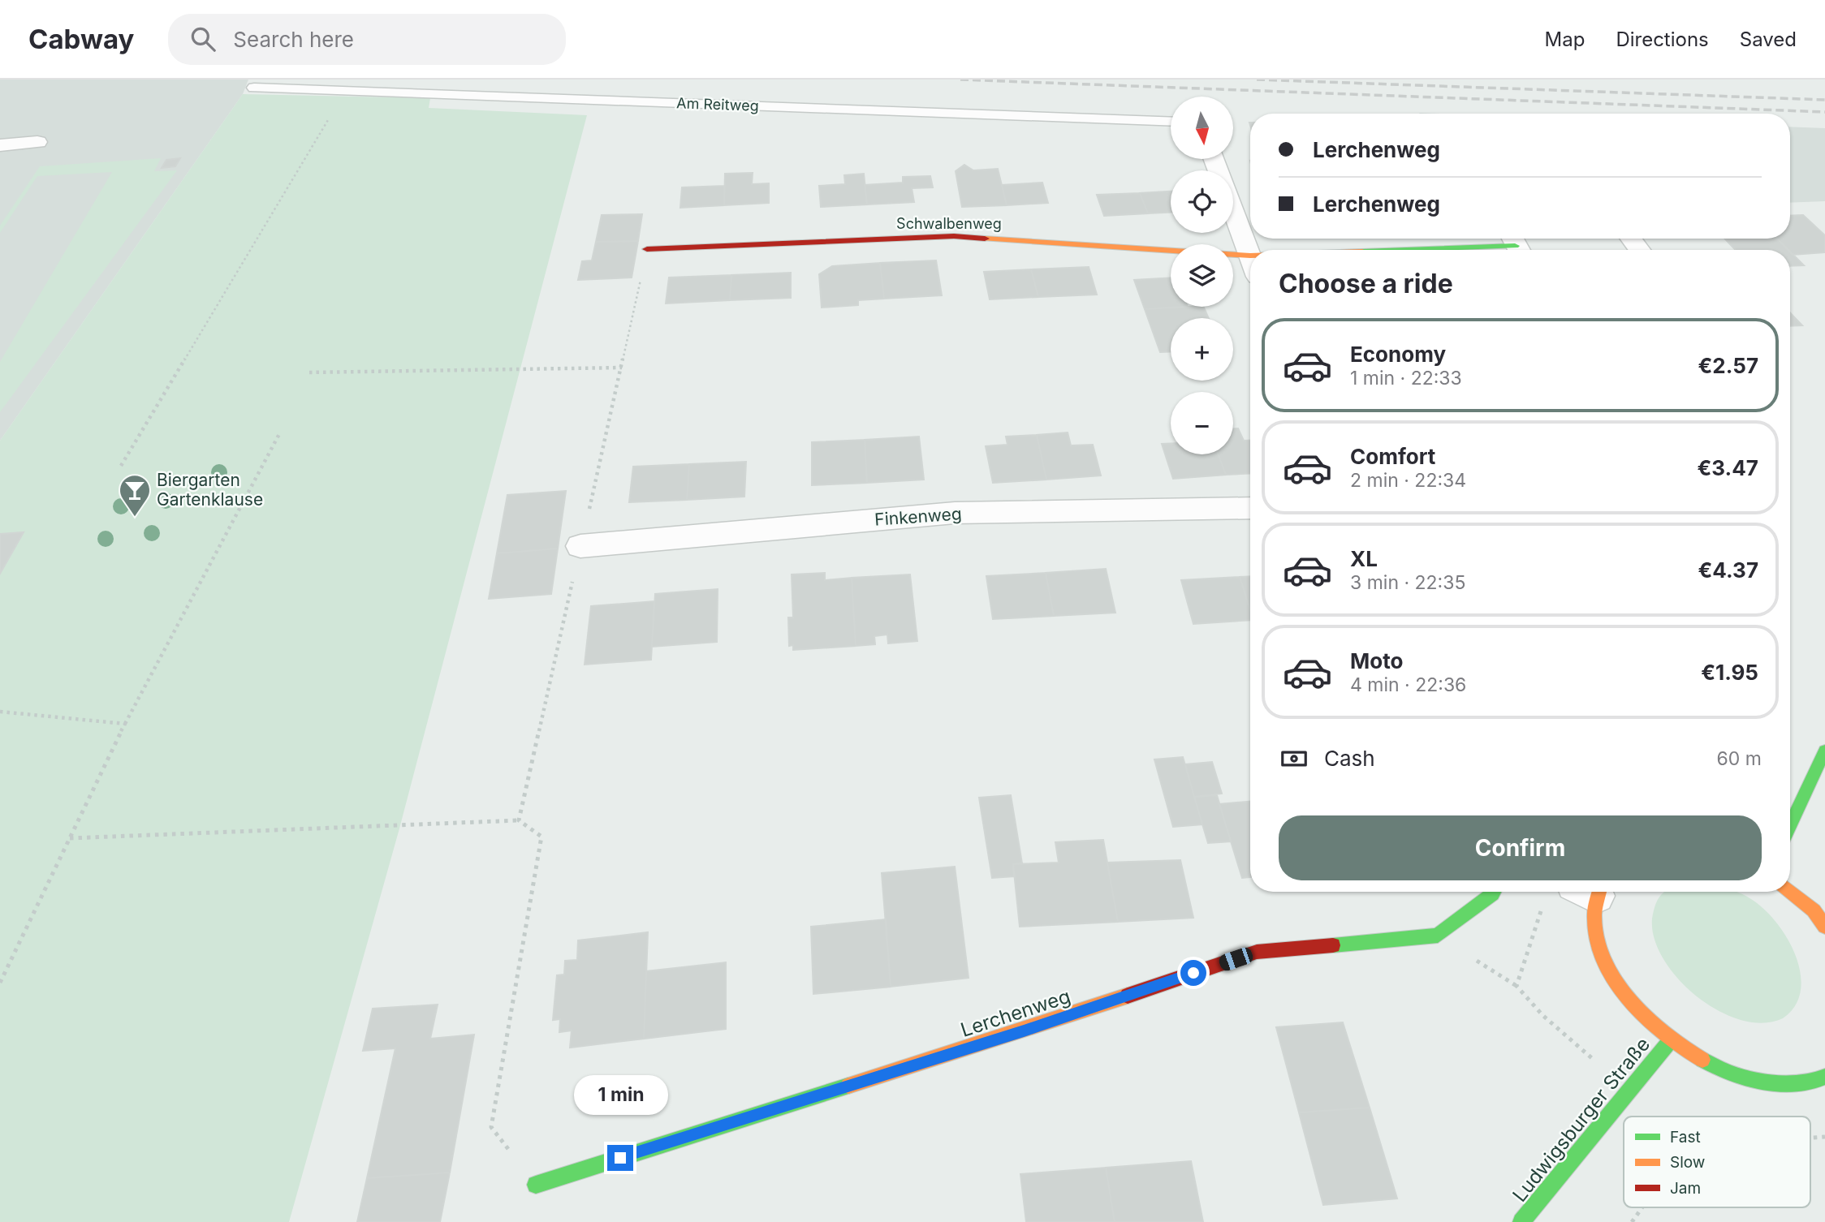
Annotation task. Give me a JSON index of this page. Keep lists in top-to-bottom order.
{
  "streets": {
    "street": [
      "Schwalbenweg",
      "Finkenweg",
      "Lerchenweg",
      "Ludwigsburger Straße"
    ],
    "lane": ["Am Reitweg"]
  },
  "places": {
    "bar": ["Biergarten Gartenklause"]
  },
  "legend": ["Fast", "Slow", "Jam"],
  "north": "bottom",
  "page": {
    "header": "Cabway",
    "search": "Search here",
    "nav": ["Map", "Directions", "Saved"],
    "map_buttons": ["+", "−"],
    "banner": ["Lerchenweg", "Lerchenweg"],
    "heading": "Choose a ride",
    "list": [
      {
        "name": "Economy",
        "note": "1 min · 22:33",
        "value": "€2.57"
      },
      {
        "name": "Comfort",
        "note": "2 min · 22:34",
        "value": "€3.47"
      },
      {
        "name": "XL",
        "note": "3 min · 22:35",
        "value": "€4.37"
      },
      {
        "name": "Moto",
        "note": "4 min · 22:36",
        "value": "€1.95"
      }
    ],
    "pay": ["Cash", "60 m"],
    "buttons": "Confirm",
    "bubble": "1 min"
  }
}
